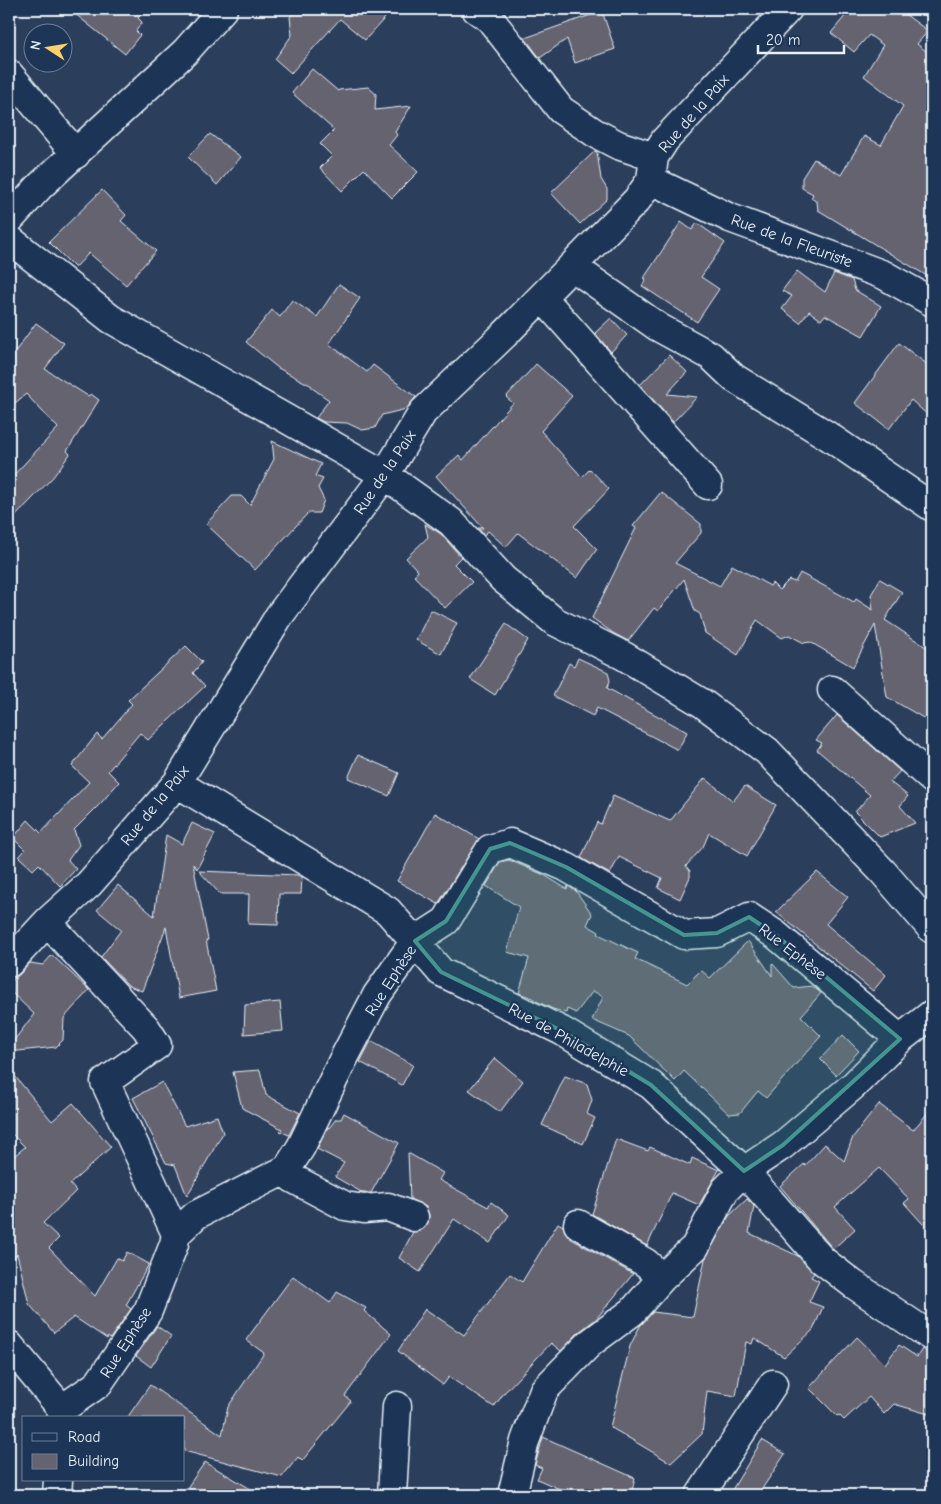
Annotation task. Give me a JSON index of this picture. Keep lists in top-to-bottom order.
{
  "streets": {
    "street": [
      "Rue de la Paix",
      "Rue de la Fleuriste",
      "Rue Ephèse",
      "Rue de Philadelphie"
    ]
  },
  "crossings": [
    ["Rue de la Paix", "Rue de la Fleuriste"],
    ["Rue de la Paix", "Rue de Philadelphie"],
    ["Rue Ephèse", "Rue de Philadelphie"]
  ],
  "legend": ["Road", "Building"],
  "scale_bar": "20 m",
  "north": "left"
}
